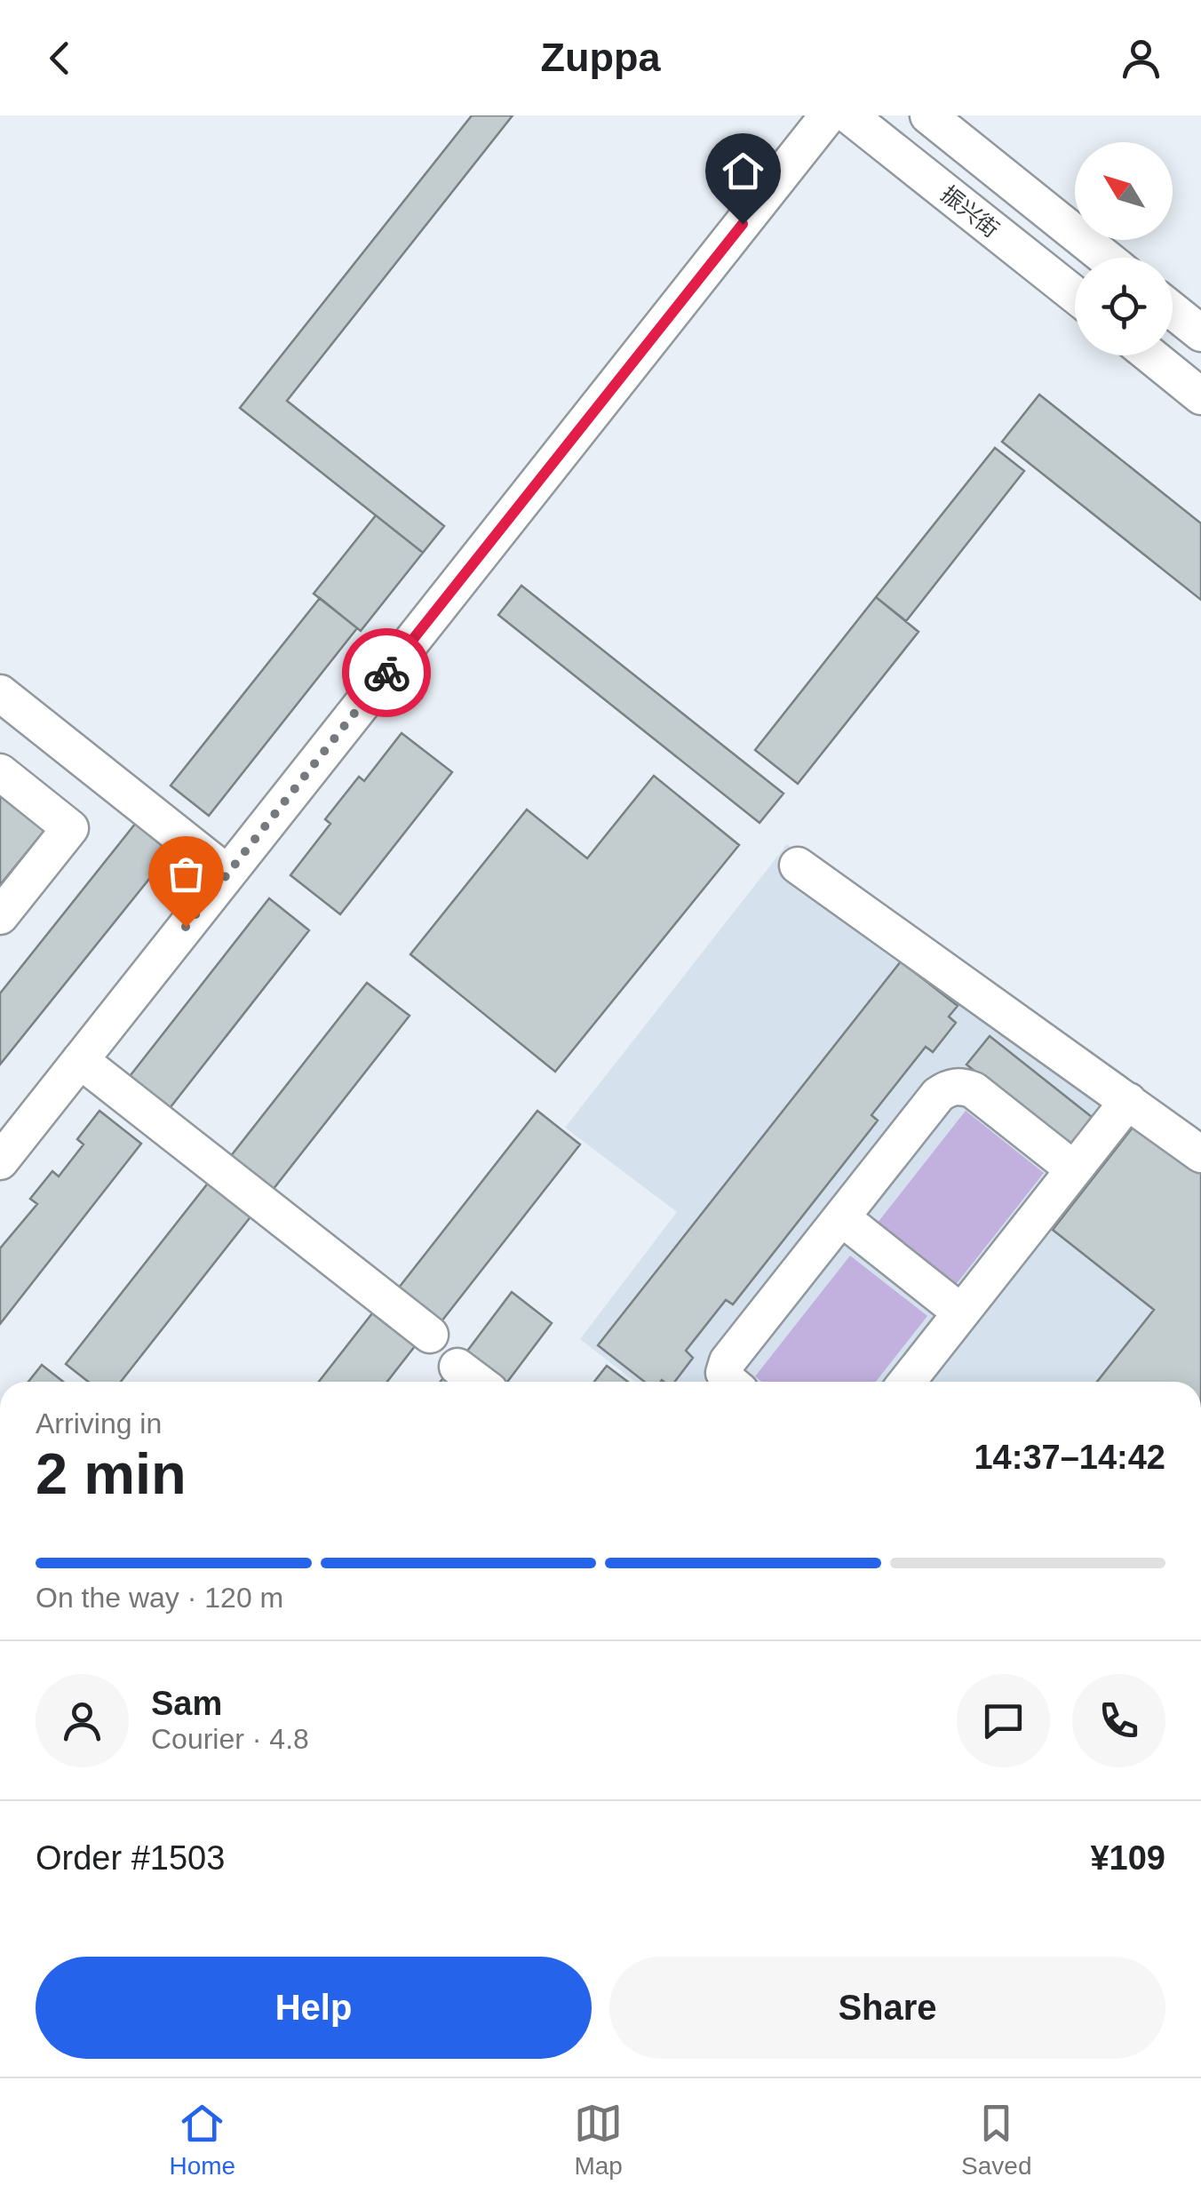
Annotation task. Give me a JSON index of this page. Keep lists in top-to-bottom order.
{
  "streets": {
    "street": ["振兴街"]
  },
  "north": "top left",
  "page": {
    "header": "Zuppa",
    "heading": ["2 min", "Arriving in", "14:37–14:42"],
    "panel": [
      "Sam",
      "Courier · 4.8",
      "Order #1503",
      "¥109"
    ],
    "bar": "On the way · 120 m",
    "buttons": ["Help", "Share"],
    "tabs": ["Home", "Map", "Saved"]
  }
}
